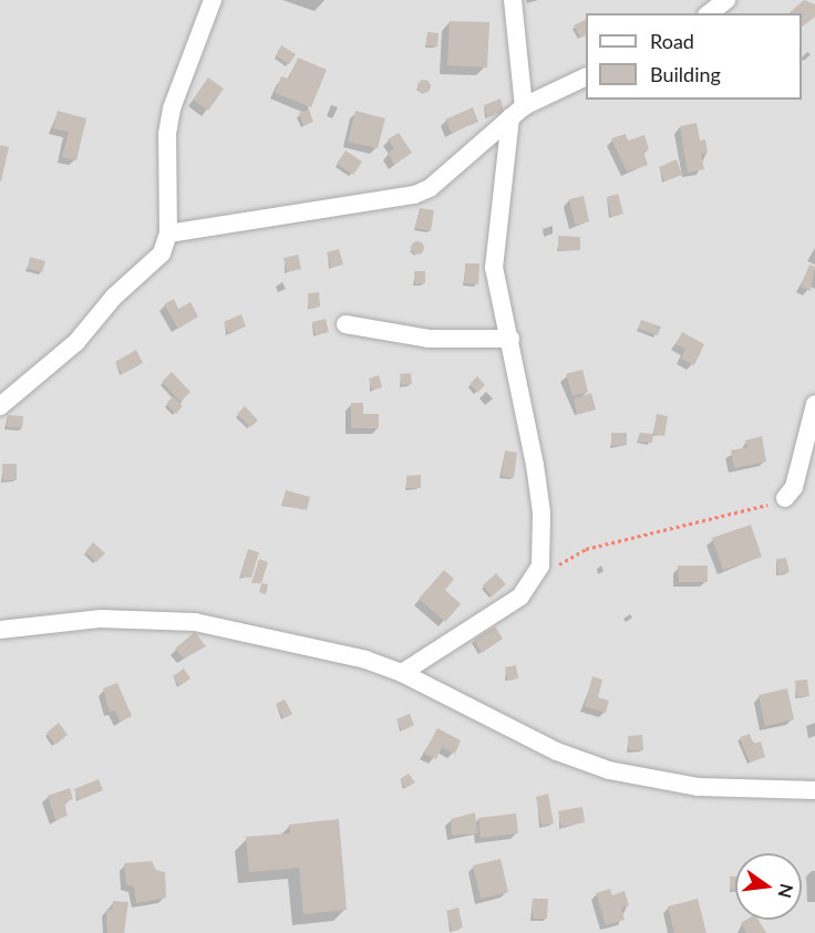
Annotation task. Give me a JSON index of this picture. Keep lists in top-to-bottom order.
{
  "legend": ["Road", "Building"],
  "north": "right"
}
